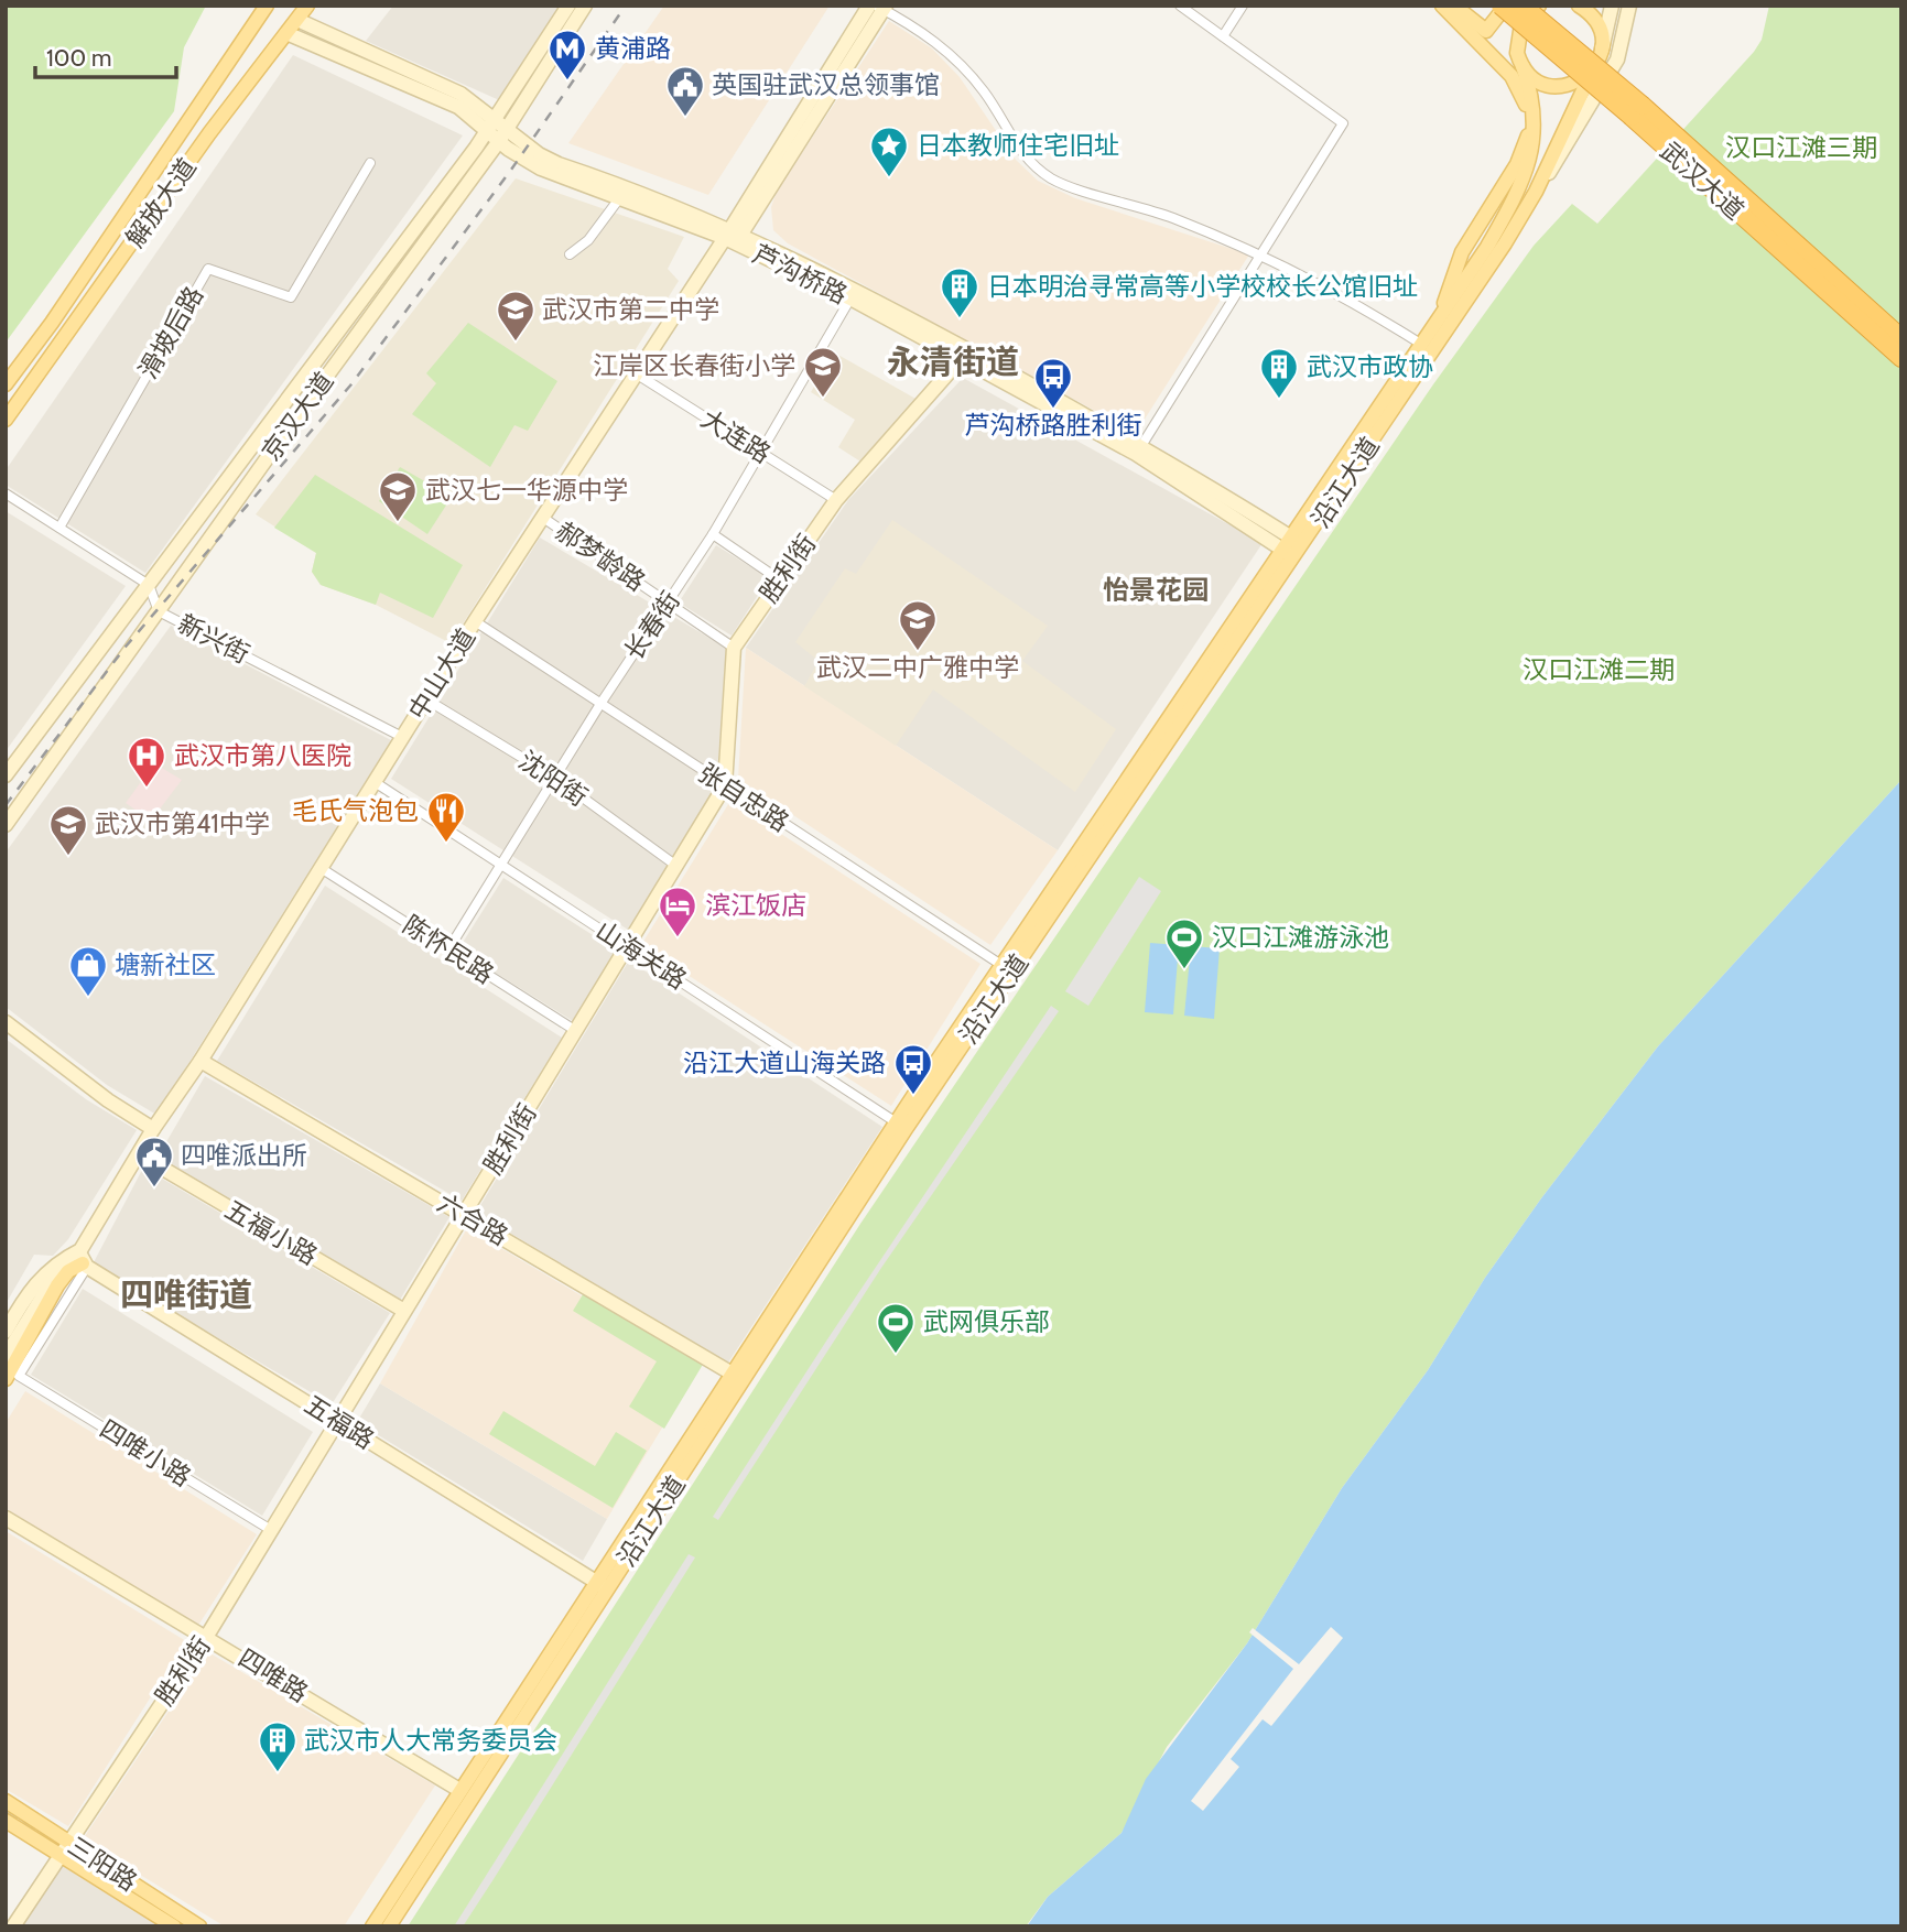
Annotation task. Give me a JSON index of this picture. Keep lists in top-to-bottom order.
{
  "streets": {
    "highway": ["武汉大道"],
    "main road": [
      "解放大道",
      "芦沟桥路",
      "京汉大道",
      "沿江大道",
      "胜利街",
      "中山大道",
      "六合路",
      "五福小路",
      "五福路",
      "四唯路",
      "三阳路"
    ],
    "street": [
      "滑坡后路",
      "大连路",
      "郝梦龄路",
      "长春街",
      "新兴街",
      "沈阳街",
      "张自忠路",
      "陈怀民路",
      "山海关路",
      "四唯小路"
    ]
  },
  "crossings": [
    ["武汉大道", "沿江大道"],
    ["解放大道", "芦沟桥路"],
    ["芦沟桥路", "京汉大道"],
    ["芦沟桥路", "沿江大道"],
    ["芦沟桥路", "胜利街"],
    ["芦沟桥路", "长春街"],
    ["芦沟桥路", "中山大道"],
    ["京汉大道", "新兴街"],
    ["大连路", "胜利街"],
    ["大连路", "长春街"],
    ["大连路", "中山大道"],
    ["沿江大道", "张自忠路"],
    ["沿江大道", "山海关路"],
    ["沿江大道", "六合路"],
    ["沿江大道", "五福路"],
    ["沿江大道", "四唯路"],
    ["郝梦龄路", "胜利街"],
    ["郝梦龄路", "长春街"],
    ["郝梦龄路", "中山大道"],
    ["胜利街", "沈阳街"],
    ["胜利街", "张自忠路"],
    ["胜利街", "陈怀民路"],
    ["胜利街", "山海关路"],
    ["胜利街", "六合路"],
    ["胜利街", "五福小路"],
    ["胜利街", "五福路"],
    ["胜利街", "四唯小路"],
    ["胜利街", "四唯路"],
    ["胜利街", "三阳路"],
    ["长春街", "沈阳街"],
    ["长春街", "张自忠路"],
    ["长春街", "陈怀民路"],
    ["长春街", "山海关路"],
    ["新兴街", "中山大道"],
    ["中山大道", "沈阳街"],
    ["中山大道", "张自忠路"],
    ["中山大道", "陈怀民路"],
    ["中山大道", "山海关路"],
    ["中山大道", "六合路"],
    ["中山大道", "五福小路"],
    ["中山大道", "五福路"]
  ],
  "districts": ["永清街道", "怡景花园", "四唯街道"],
  "parks": ["汉口江滩三期", "汉口江滩二期"],
  "places": {
    "metro station": ["黄浦路"],
    "public building": ["英国驻武汉总领事馆", "四唯派出所"],
    "place": ["日本教师住宅旧址"],
    "building": ["日本明治寻常高等小学校校长公馆旧址", "武汉市政协", "武汉市人大常务委员会"],
    "school or university": [
      "武汉市第二中学",
      "江岸区长春街小学",
      "武汉七一华源中学",
      "武汉二中广雅中学",
      "武汉市第41中学"
    ],
    "bus stop": ["芦沟桥路胜利街", "沿江大道山海关路"],
    "hospital": ["武汉市第八医院"],
    "restaurant": ["毛氏气泡包"],
    "hotel": ["滨江饭店"],
    "sports": ["汉口江滩游泳池", "武网俱乐部"],
    "shop": ["塘新社区"]
  },
  "scale_bar": "100 m"
}
